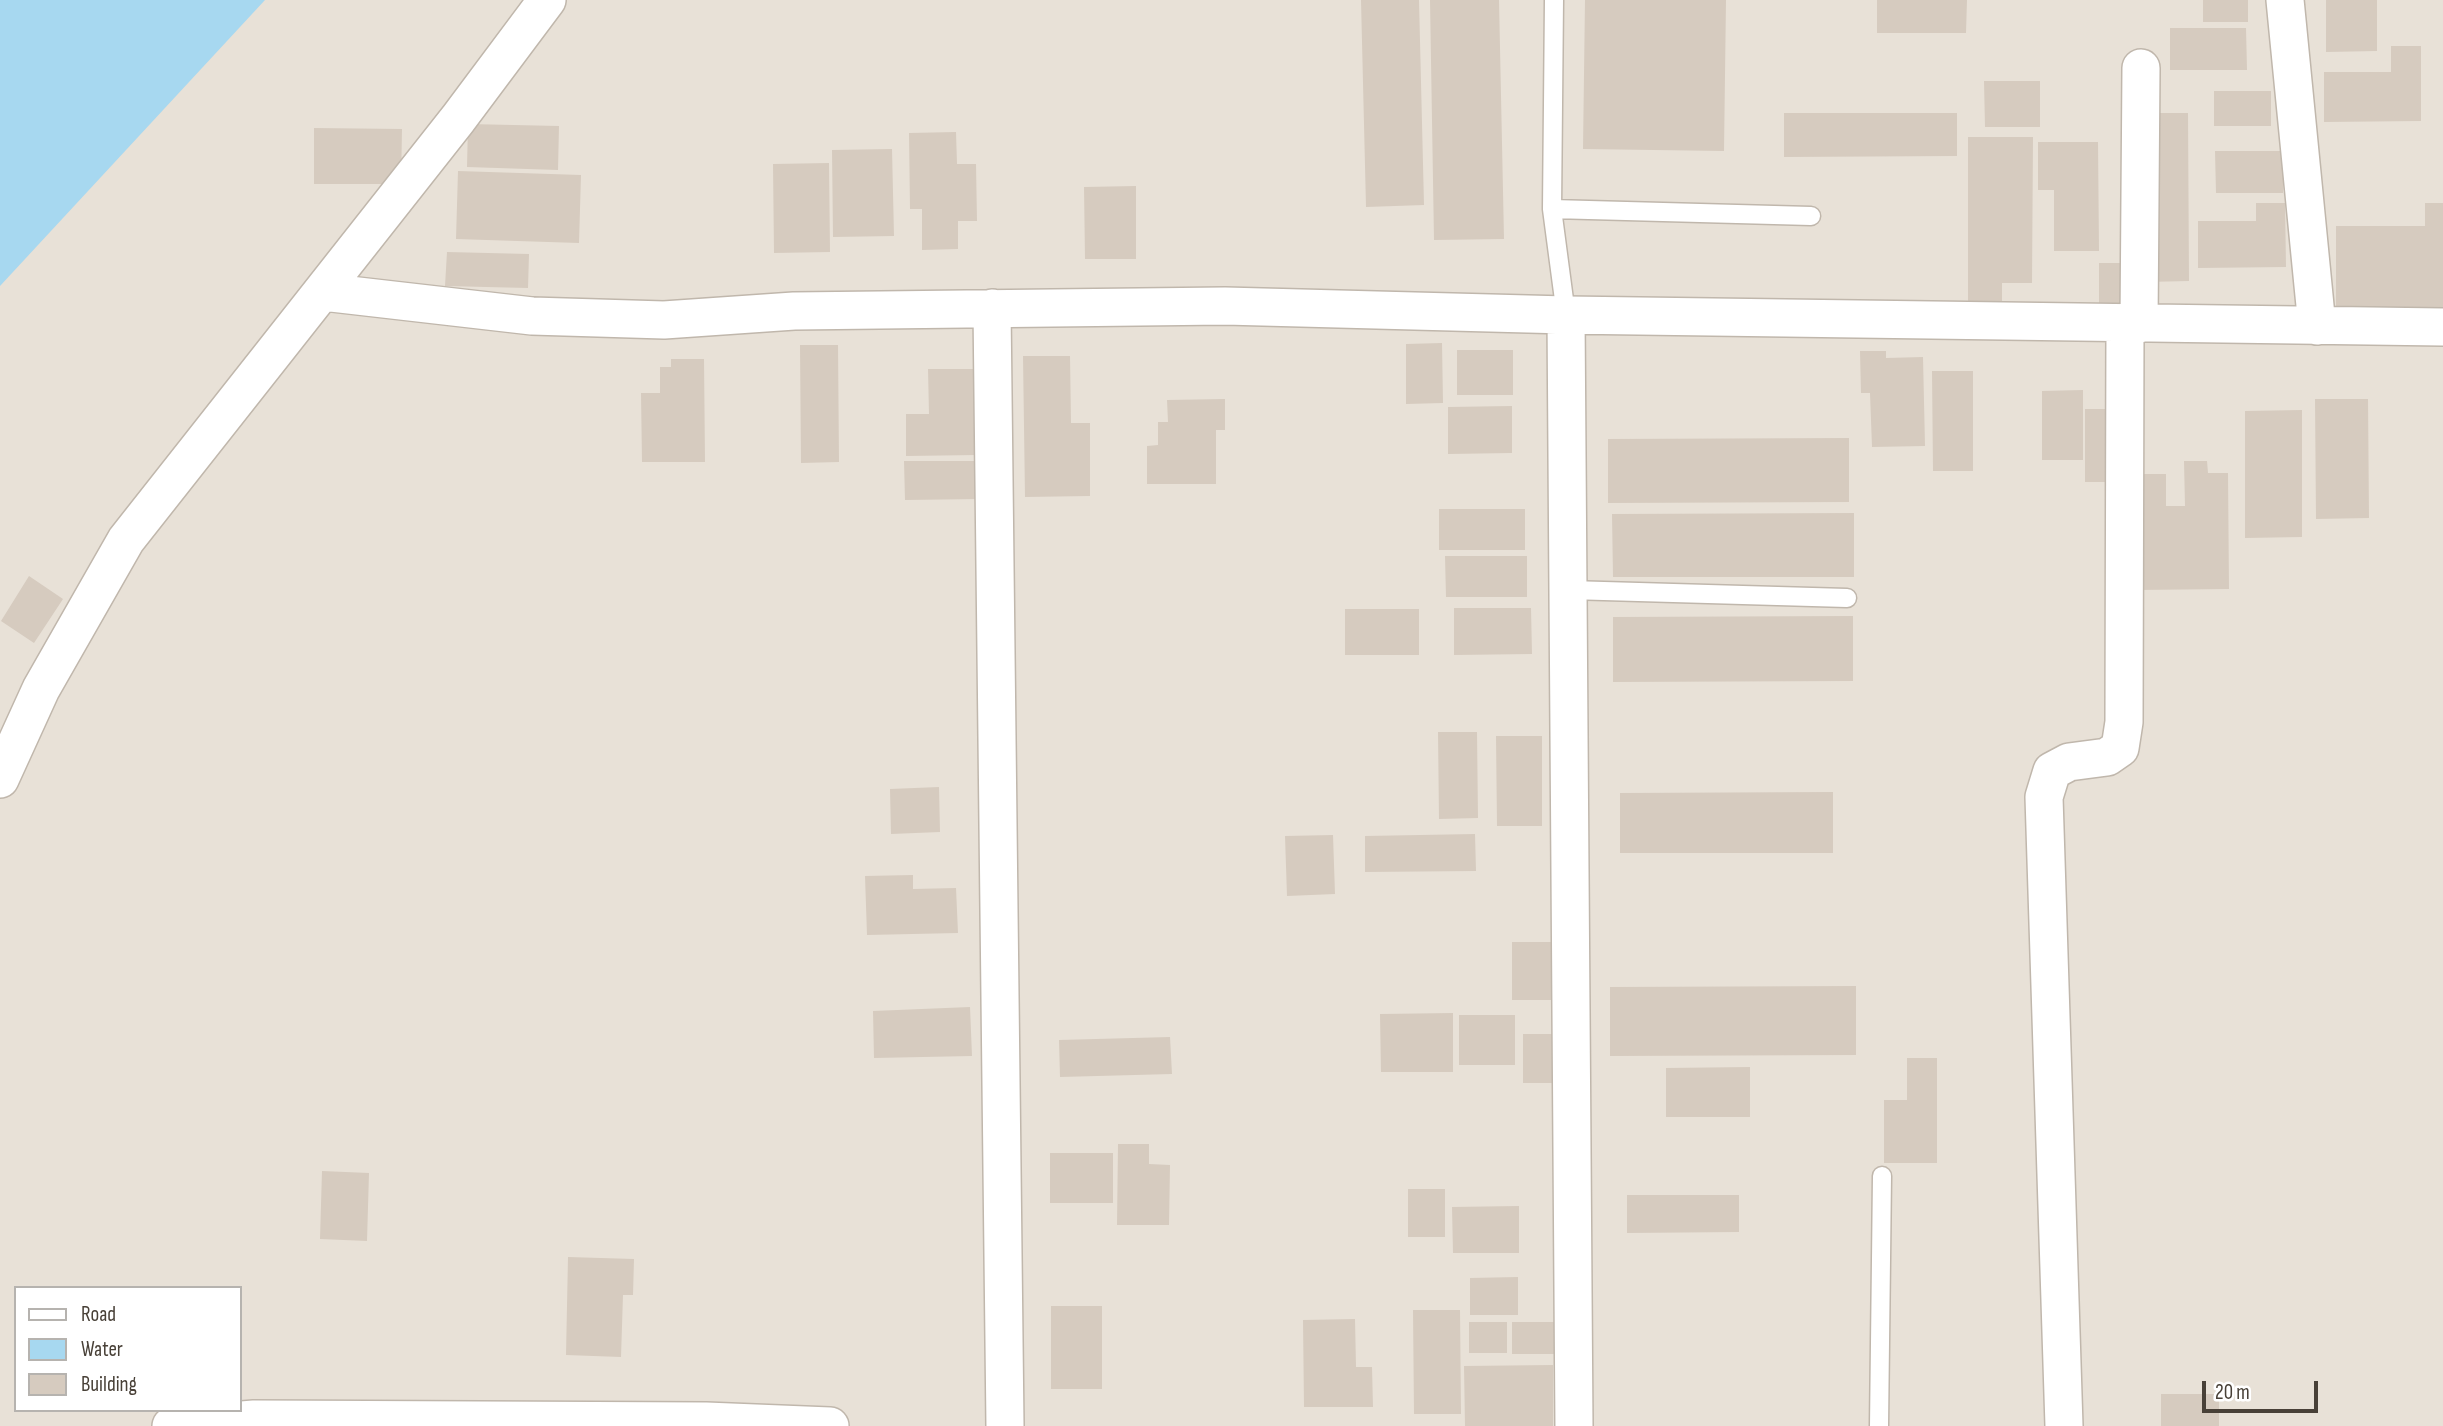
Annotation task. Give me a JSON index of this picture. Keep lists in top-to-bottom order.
{
  "legend": ["Road", "Water", "Building"],
  "scale_bar": "20 m"
}
